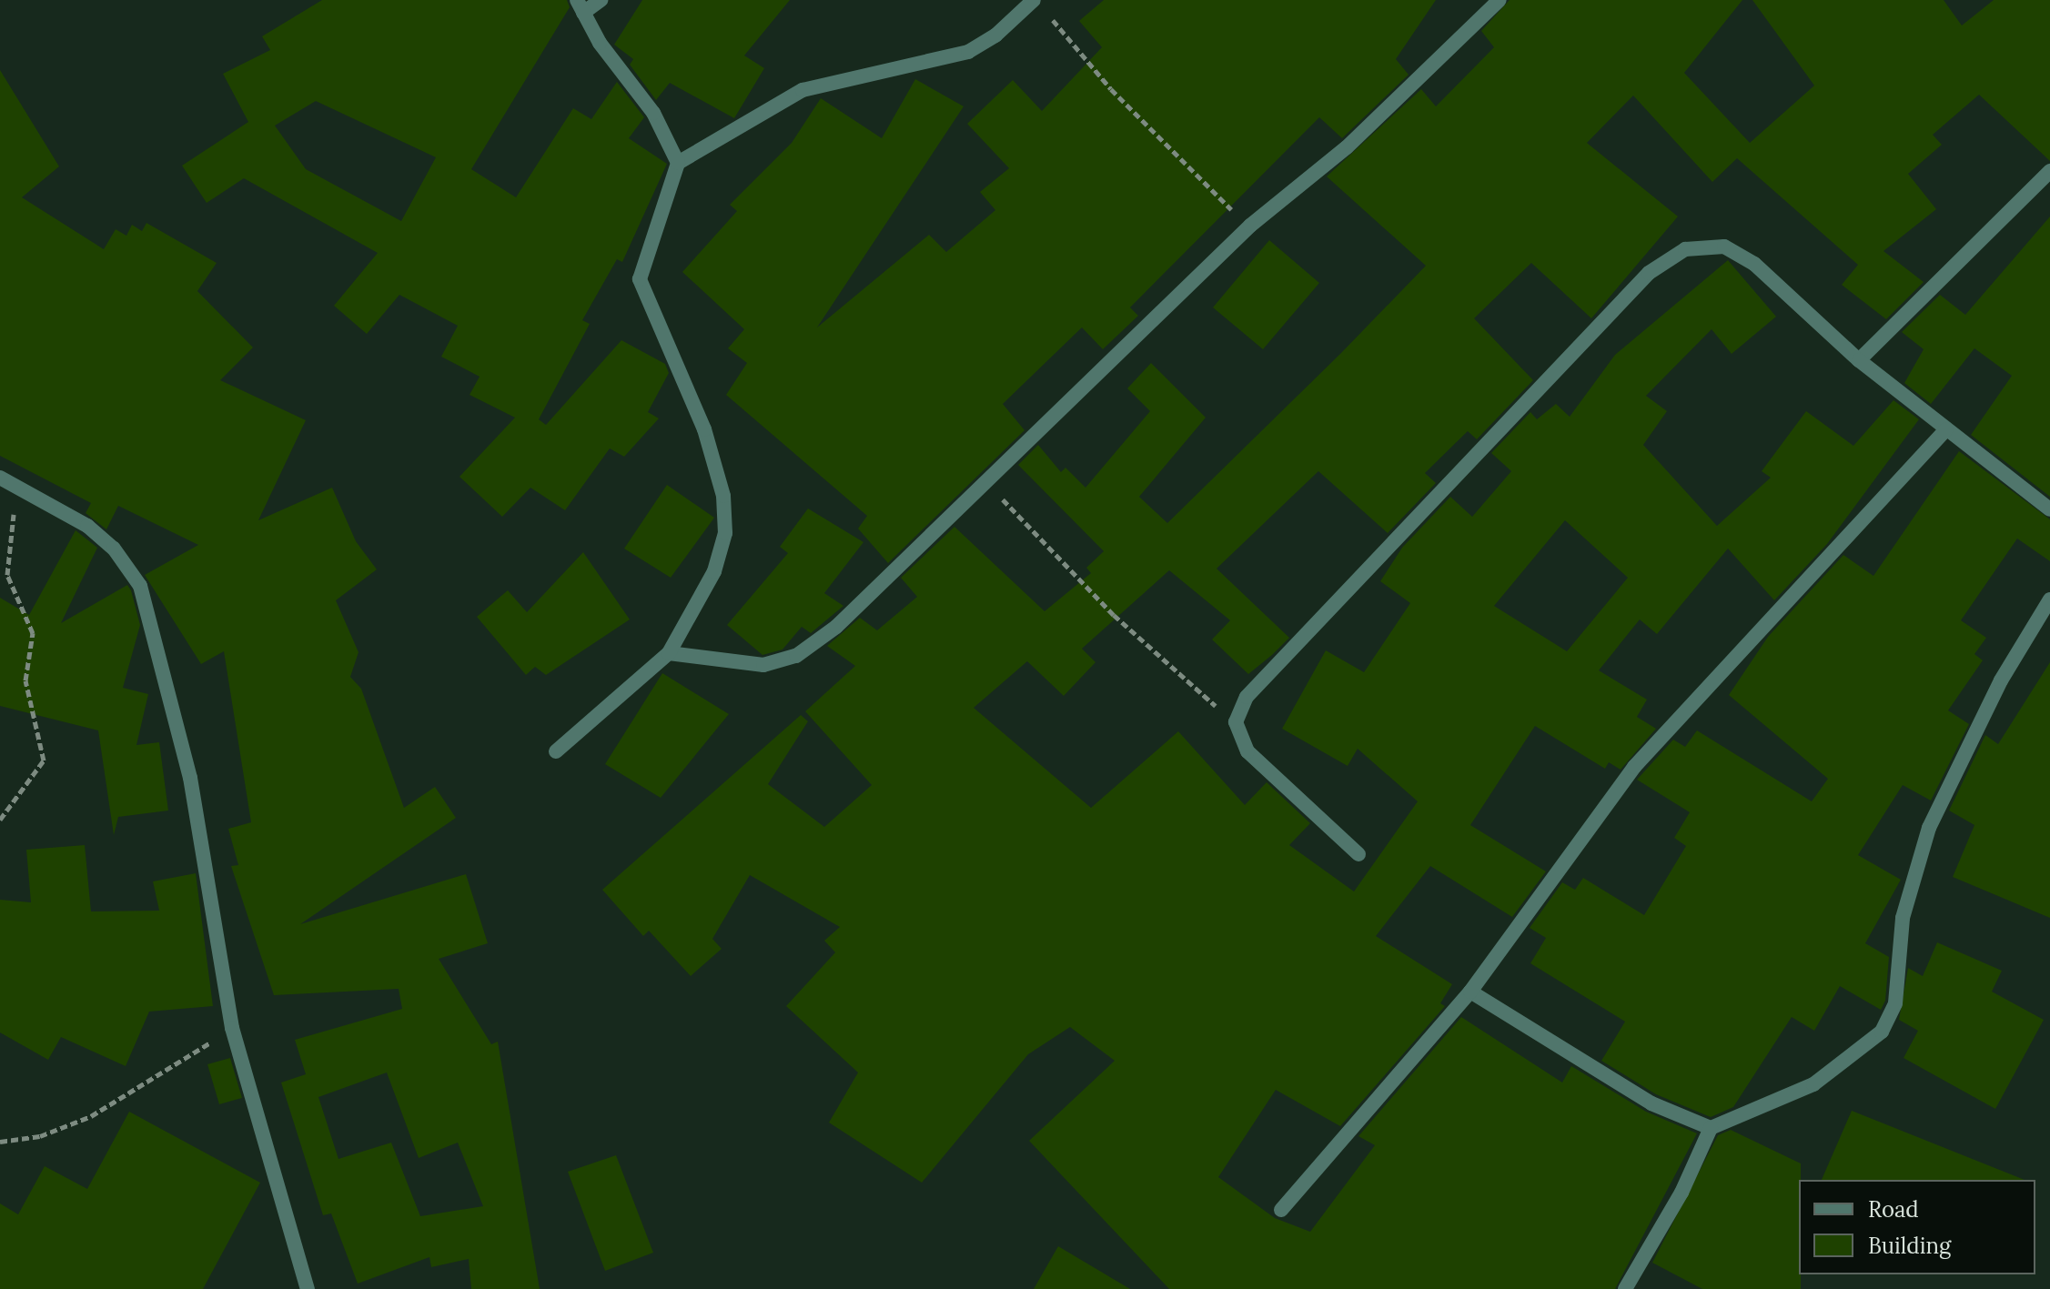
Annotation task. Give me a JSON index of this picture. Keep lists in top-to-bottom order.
{
  "legend": ["Road", "Building"]
}
